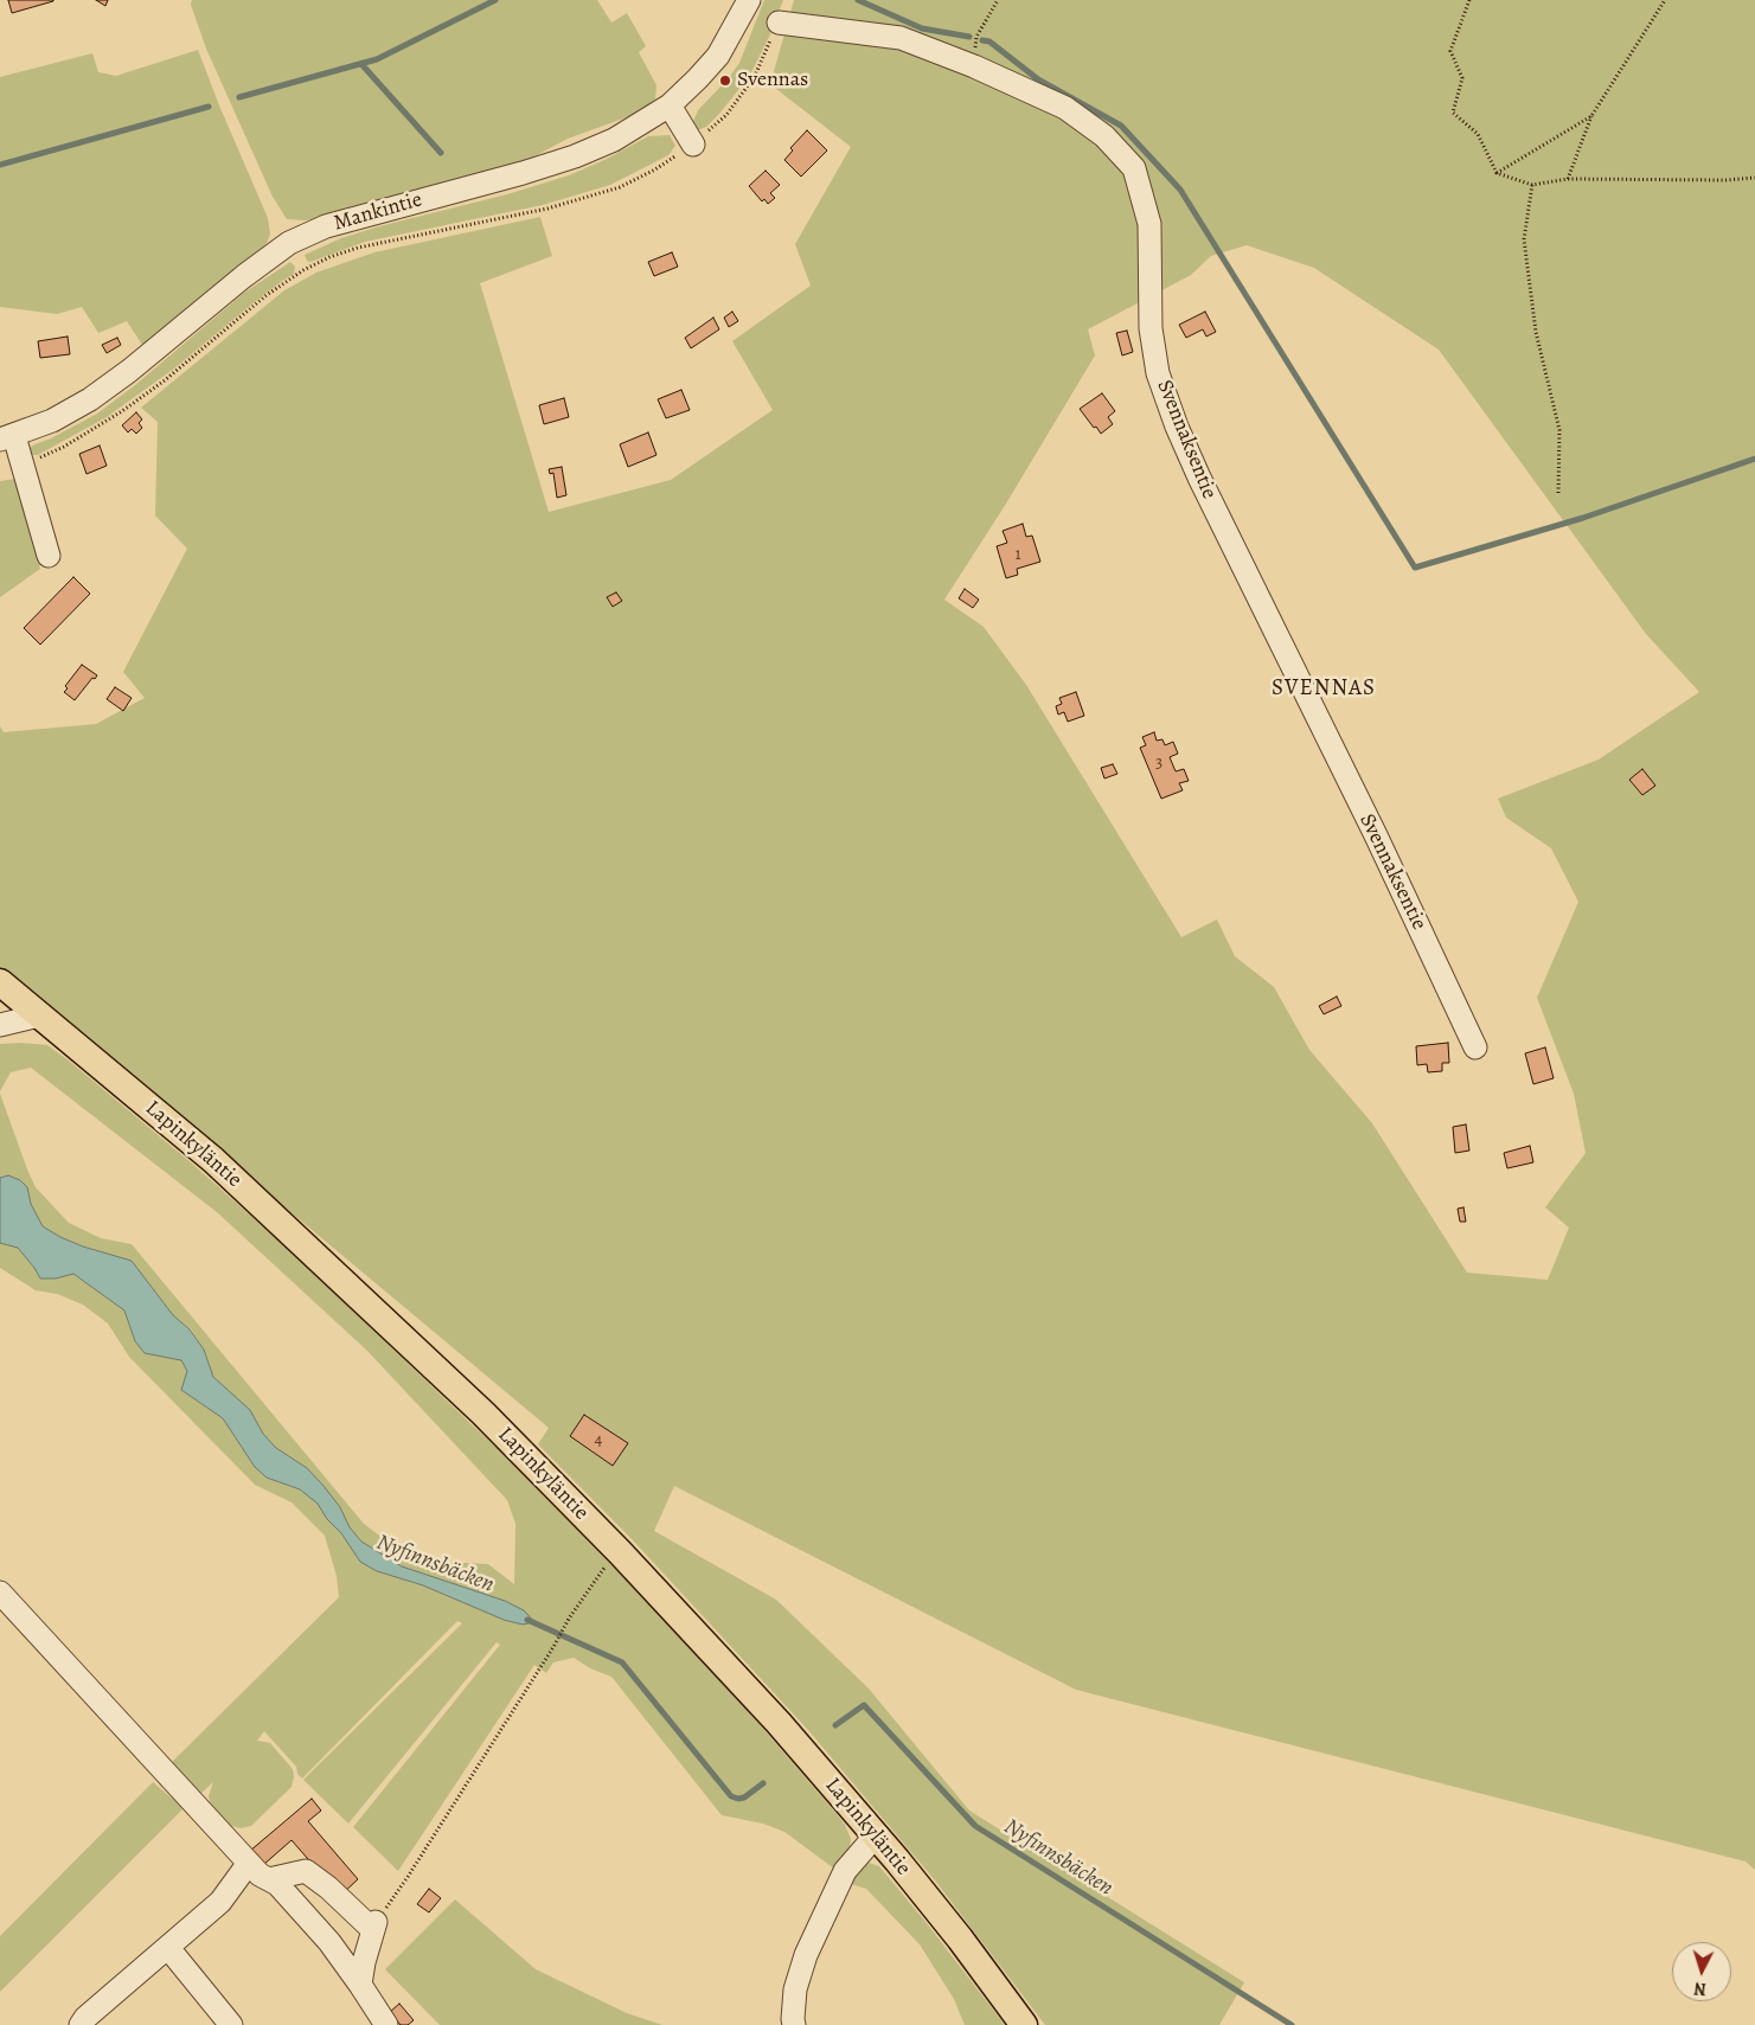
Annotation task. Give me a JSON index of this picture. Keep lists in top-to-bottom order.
{
  "streets": {
    "main road": ["Lapinkyläntie"],
    "street": ["Mankintie", "Svennaksentie"]
  },
  "districts": ["SVENNAS"],
  "water": ["Nyfinnsbäcken"],
  "places": ["Svennas"],
  "house_numbers": ["1", "3", "4"],
  "north": "bottom"
}
